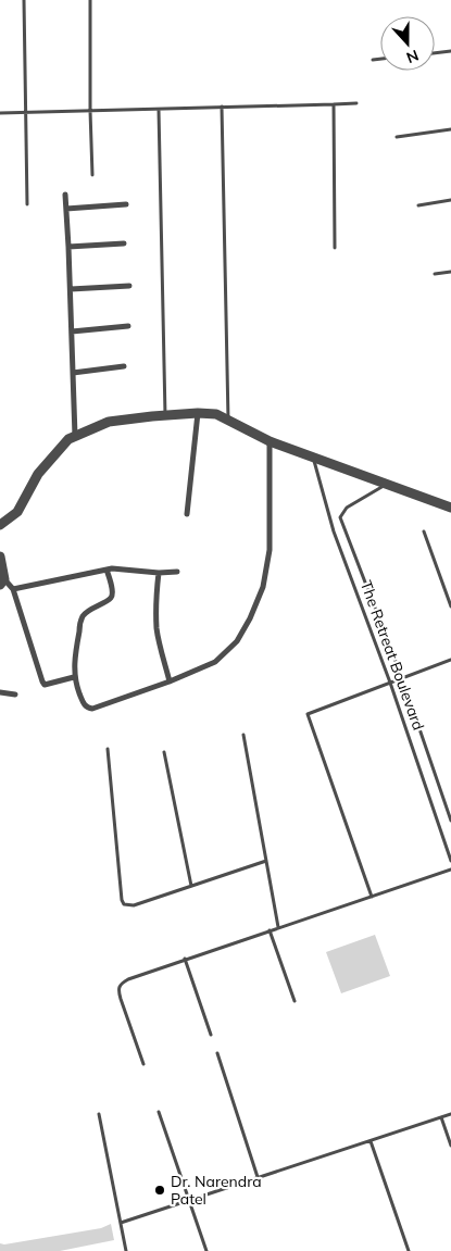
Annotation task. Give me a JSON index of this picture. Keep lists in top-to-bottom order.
{
  "streets": {
    "lane": ["The Retreat Boulevard"]
  },
  "places": ["Dr. Narendra Patel"],
  "north": "bottom"
}
